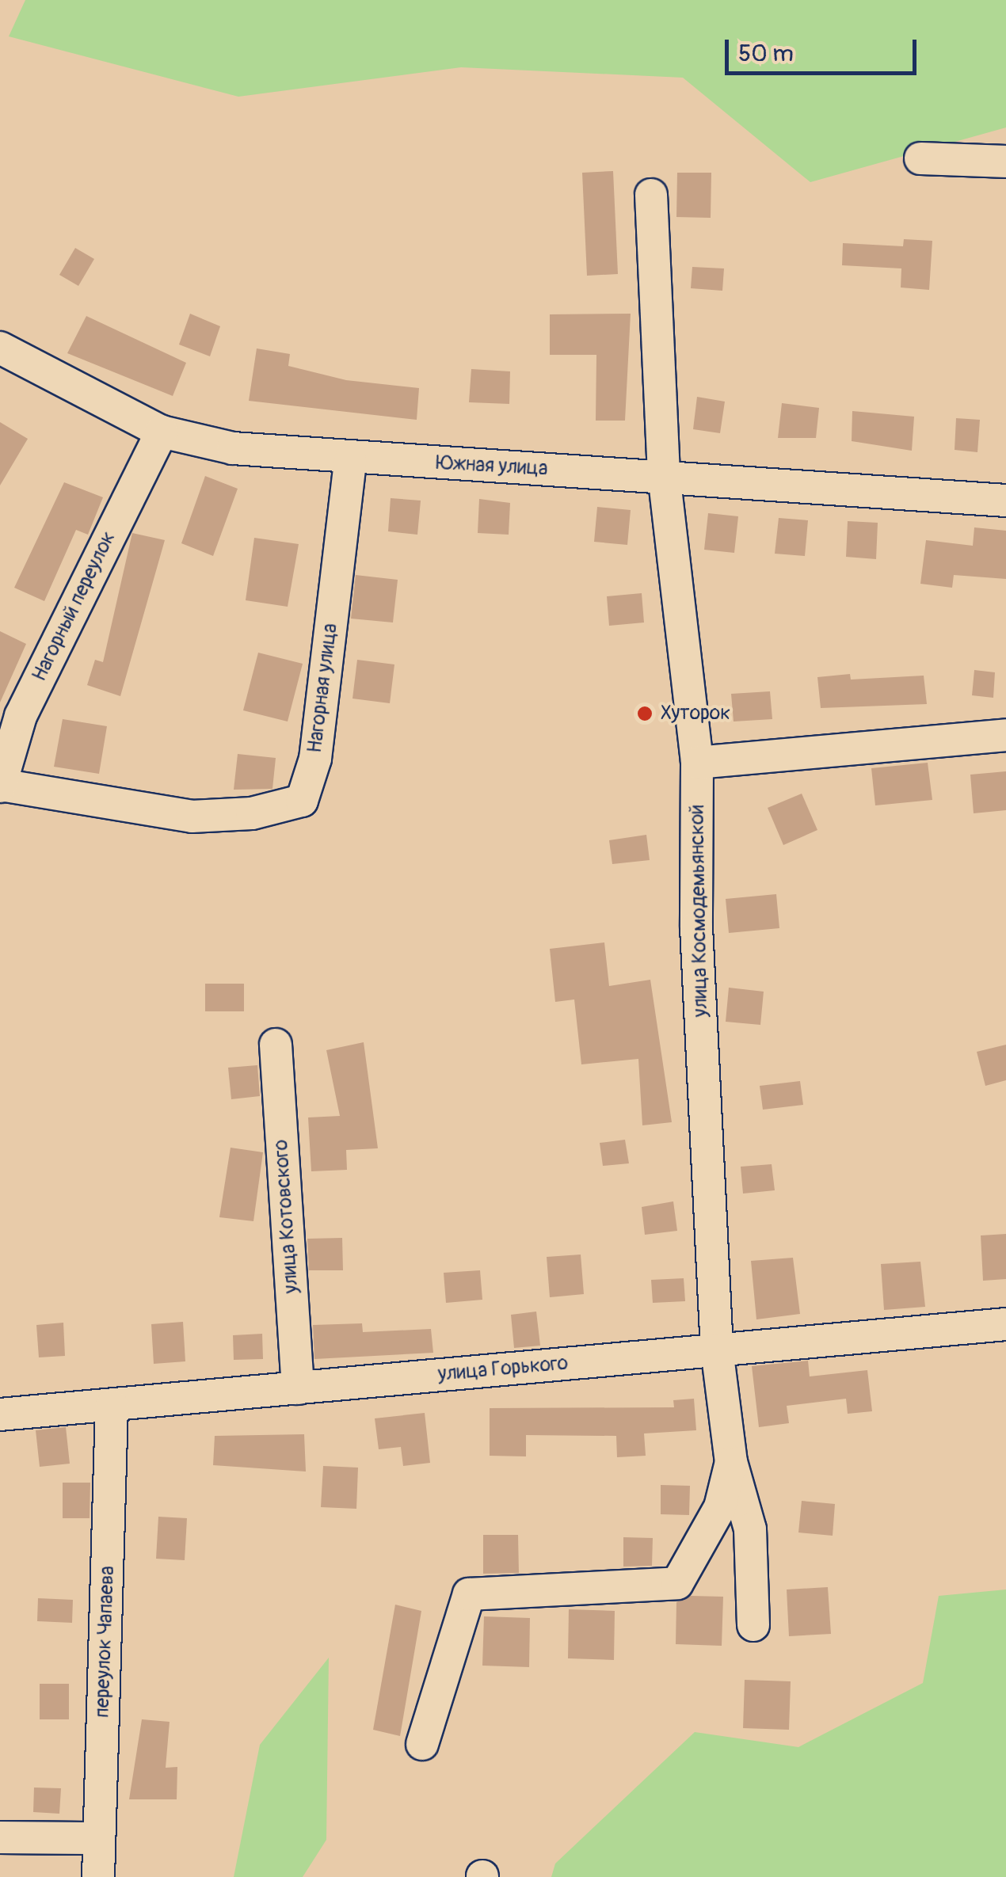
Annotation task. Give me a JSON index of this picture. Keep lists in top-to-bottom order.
{
  "streets": {
    "street": [
      "Южная улица",
      "Нагорный переулок",
      "Нагорная улица",
      "улица Космодемьянской",
      "улица Котовского",
      "улица Горького",
      "переулок Чапаева"
    ]
  },
  "crossings": [
    ["Южная улица", "Нагорный переулок"],
    ["Южная улица", "Нагорная улица"],
    ["Южная улица", "улица Космодемьянской"],
    ["Нагорный переулок", "Нагорная улица"],
    ["улица Космодемьянской", "улица Горького"],
    ["улица Котовского", "улица Горького"],
    ["улица Горького", "переулок Чапаева"]
  ],
  "places": ["Хуторок"],
  "scale_bar": "50 m"
}
